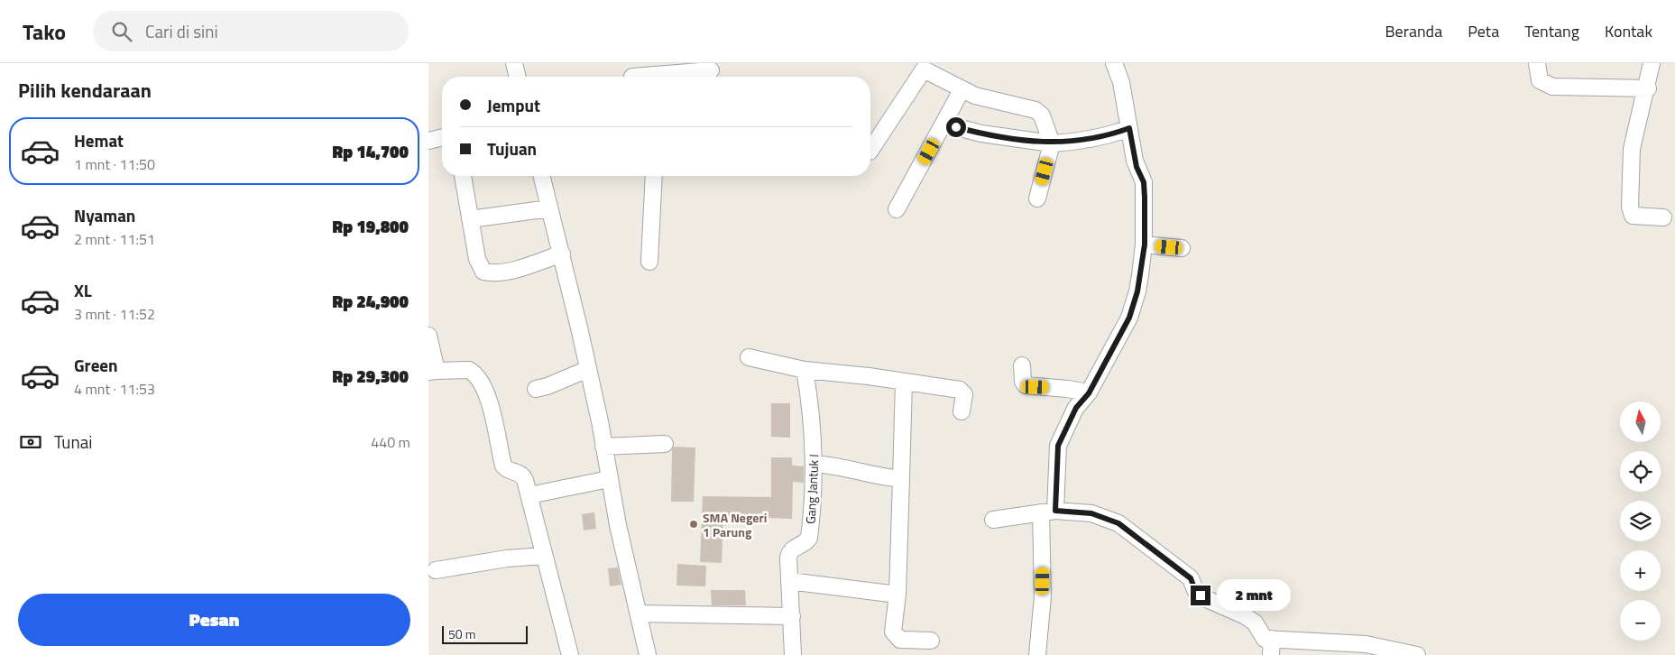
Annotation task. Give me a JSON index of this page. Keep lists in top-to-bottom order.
{
  "streets": {
    "street": ["Gang Jantuk I"]
  },
  "places": ["SMA Negeri 1 Parung"],
  "scale_bar": "50 m",
  "north": "top",
  "page": {
    "header": "Tako",
    "search": "Cari di sini",
    "nav": [
      "Beranda",
      "Peta",
      "Tentang",
      "Kontak"
    ],
    "heading": "Pilih kendaraan",
    "banner": ["Jemput", "Tujuan"],
    "list": [
      {
        "name": "Hemat",
        "note": "1 mnt · 11:50",
        "value": "Rp 14,700"
      },
      {
        "name": "Nyaman",
        "note": "2 mnt · 11:51",
        "value": "Rp 19,800"
      },
      {
        "name": "XL",
        "note": "3 mnt · 11:52",
        "value": "Rp 24,900"
      },
      {
        "name": "Green",
        "note": "4 mnt · 11:53",
        "value": "Rp 29,300"
      }
    ],
    "map_buttons": ["+", "−"],
    "pay": ["Tunai", "440 m"],
    "bubble": "2 mnt",
    "buttons": "Pesan",
    "scale": "50 m"
  }
}
